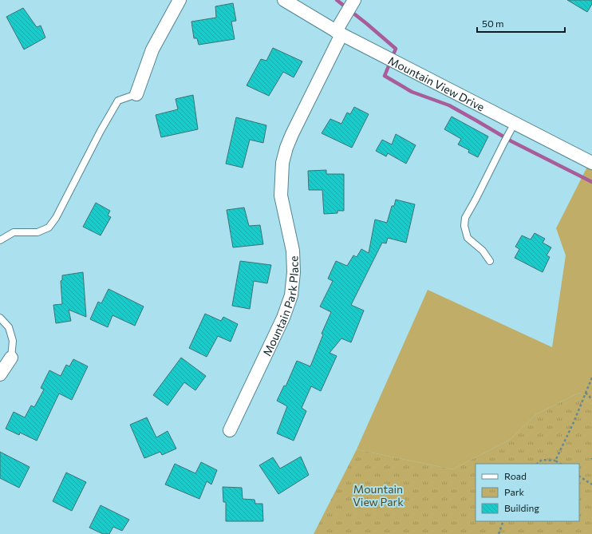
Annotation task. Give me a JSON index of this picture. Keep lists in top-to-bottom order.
{
  "streets": {
    "street": ["Mountain View Drive", "Mountain Park Place"]
  },
  "crossings": [
    ["Mountain View Drive", "Mountain Park Place"]
  ],
  "parks": ["Mountain View Park"],
  "legend": ["Road", "Park", "Building"],
  "scale_bar": "50 m"
}
